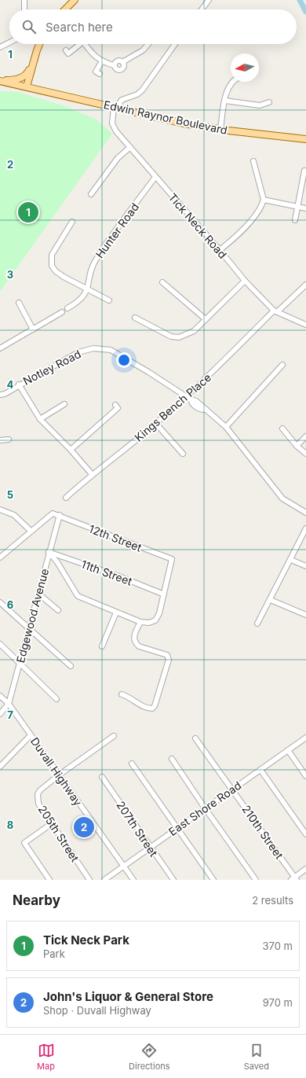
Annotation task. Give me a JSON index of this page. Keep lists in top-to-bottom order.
{
  "streets": {
    "main road": ["Edwin Raynor Boulevard"],
    "street": [
      "Tick Neck Road",
      "Hunter Road",
      "Notley Road",
      "Kings Bench Place",
      "12th Street",
      "11th Street",
      "Edgewood Avenue",
      "Duvall Highway",
      "East Shore Road",
      "207th Street",
      "210th Street",
      "205th Street"
    ]
  },
  "crossings": [
    ["Edwin Raynor Boulevard", "Tick Neck Road"],
    ["Tick Neck Road", "Hunter Road"],
    ["Tick Neck Road", "Kings Bench Place"],
    ["Notley Road", "Kings Bench Place"],
    ["12th Street", "11th Street"],
    ["12th Street", "Edgewood Avenue"],
    ["11th Street", "Edgewood Avenue"],
    ["Edgewood Avenue", "Duvall Highway"],
    ["Duvall Highway", "East Shore Road"],
    ["Duvall Highway", "205th Street"],
    ["East Shore Road", "207th Street"],
    ["East Shore Road", "210th Street"]
  ],
  "north": "left",
  "page": {
    "search": "Search here",
    "pins": ["1", "2"],
    "heading": ["Nearby", "2 results"],
    "list": [
      {
        "mark": "1",
        "name": "Tick Neck Park",
        "note": "Park",
        "value": "370 m"
      },
      {
        "mark": "2",
        "name": "John's Liquor & General Store",
        "note": "Shop · Duvall Highway",
        "value": "970 m"
      }
    ],
    "nav": ["Map", "Directions", "Saved"]
  },
  "grid": {
    "rows": [
      "1",
      "2",
      "3",
      "4",
      "5",
      "6",
      "7",
      "8"
    ]
  }
}
